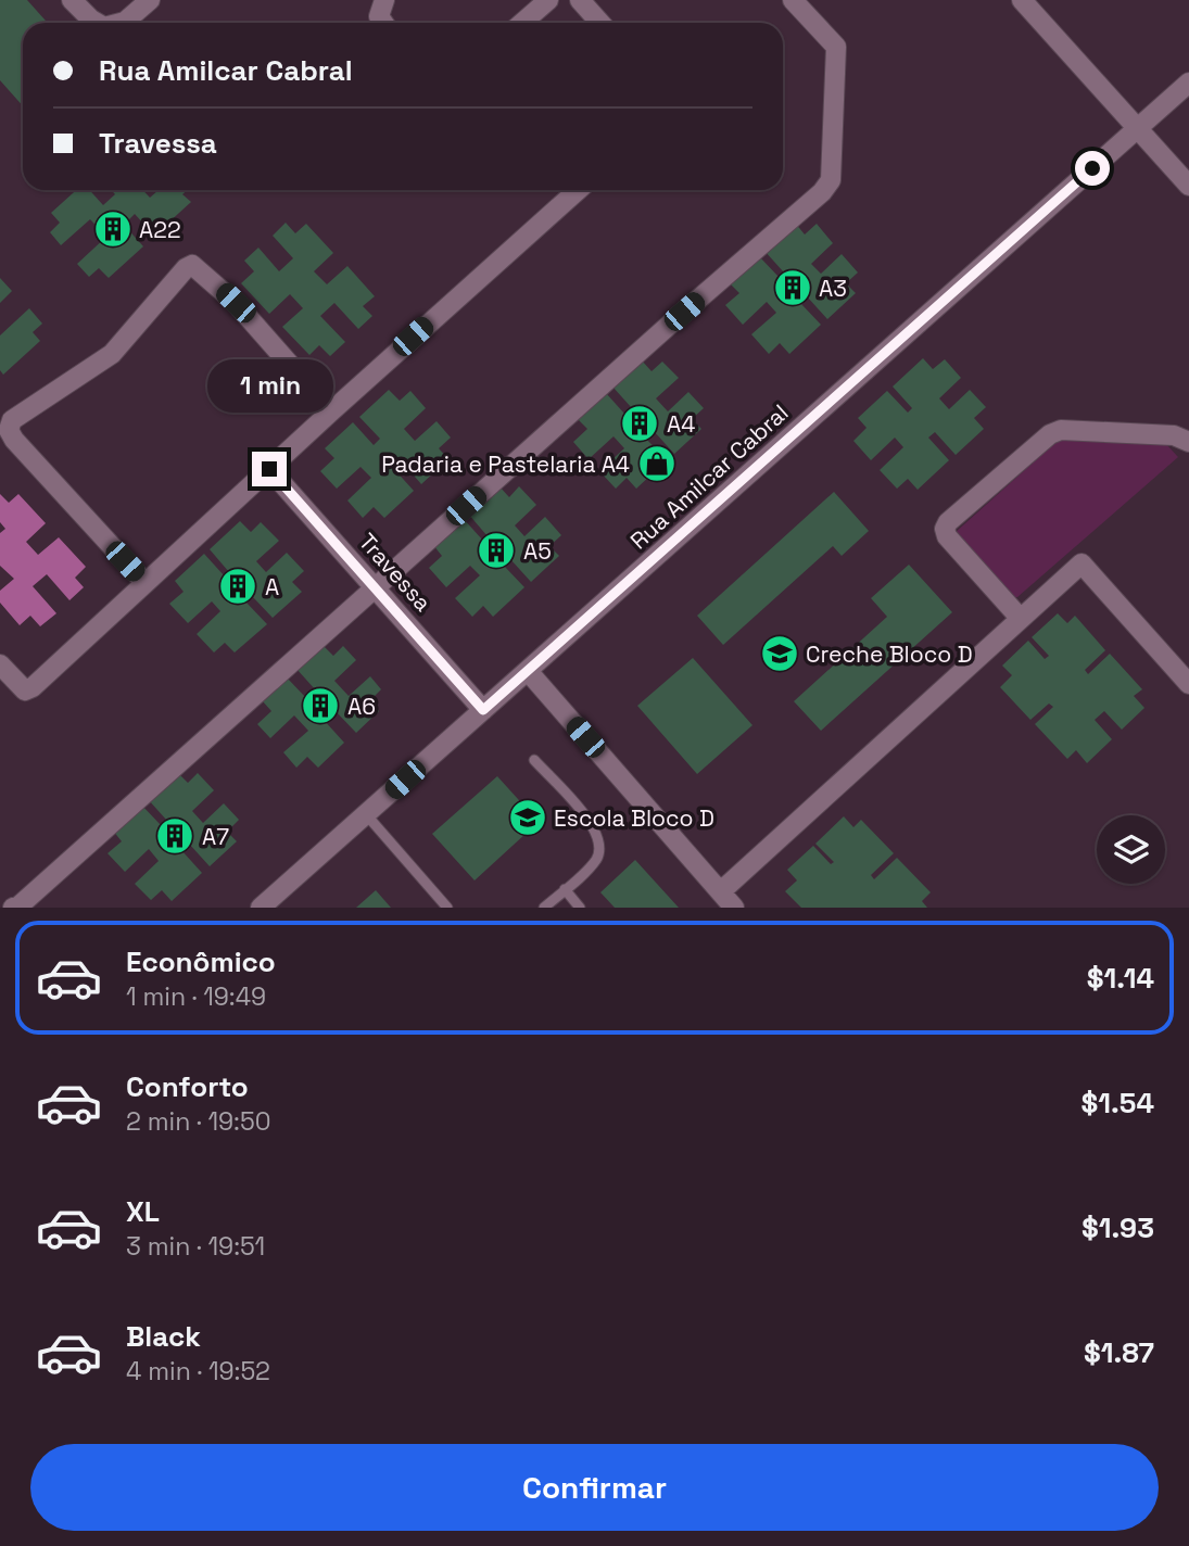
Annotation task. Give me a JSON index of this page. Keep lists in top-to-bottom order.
{
  "streets": {
    "street": ["Rua Amilcar Cabral", "Travessa"]
  },
  "crossings": [
    ["Rua Amilcar Cabral", "Travessa"]
  ],
  "places": {
    "building": [
      "A22",
      "A3",
      "A4",
      "A5",
      "A",
      "A6",
      "A7"
    ],
    "shop": ["Padaria e Pastelaria A4"],
    "school or university": ["Creche Bloco D", "Escola Bloco D"]
  },
  "page": {
    "banner": ["Rua Amilcar Cabral", "Travessa"],
    "bubble": "1 min",
    "list": [
      {
        "name": "Econômico",
        "note": "1 min · 19:49",
        "value": "$1.14"
      },
      {
        "name": "Conforto",
        "note": "2 min · 19:50",
        "value": "$1.54"
      },
      {
        "name": "XL",
        "note": "3 min · 19:51",
        "value": "$1.93"
      },
      {
        "name": "Black",
        "note": "4 min · 19:52",
        "value": "$1.87"
      }
    ],
    "buttons": "Confirmar"
  }
}
